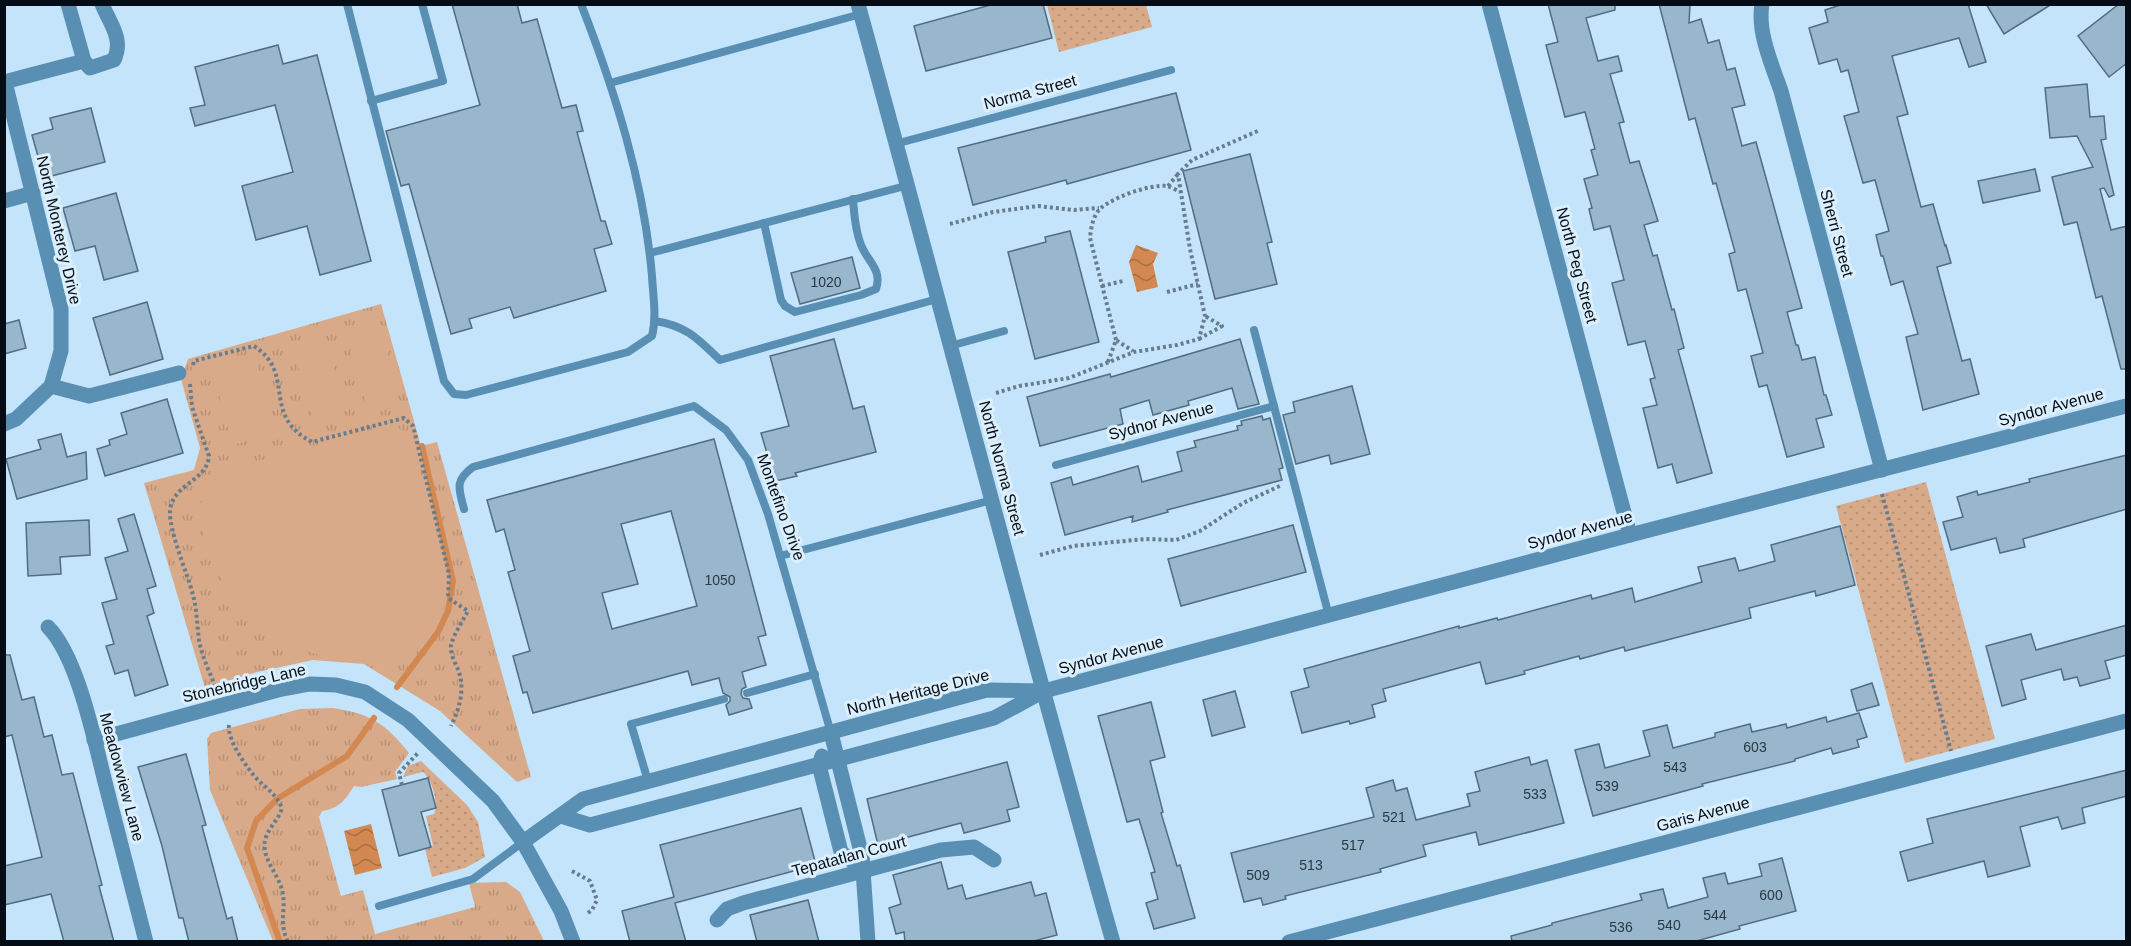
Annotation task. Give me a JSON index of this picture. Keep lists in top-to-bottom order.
{
  "streets": {
    "street": [
      "North Monterey Drive",
      "Sherri Street",
      "North Peg Street",
      "Syndor Avenue",
      "North Norma Street",
      "Montefino Drive",
      "Stonebridge Lane",
      "North Heritage Drive",
      "Meadowview Lane",
      "Garis Avenue",
      "Tepatatlan Court"
    ],
    "lane": ["Norma Street", "Sydnor Avenue"]
  },
  "crossings": [
    ["Norma Street", "North Norma Street"],
    ["Sherri Street", "Syndor Avenue"],
    ["North Peg Street", "Syndor Avenue"],
    ["Syndor Avenue", "North Norma Street"],
    ["Syndor Avenue", "North Heritage Drive"],
    ["North Norma Street", "North Heritage Drive"],
    ["Montefino Drive", "North Heritage Drive"],
    ["Montefino Drive", "Tepatatlan Court"],
    ["Stonebridge Lane", "North Heritage Drive"],
    ["Stonebridge Lane", "Meadowview Lane"]
  ],
  "house_numbers": [
    "1020",
    "1050",
    "603",
    "543",
    "539",
    "533",
    "521",
    "517",
    "513",
    "509",
    "600",
    "544",
    "540",
    "536"
  ]
}
